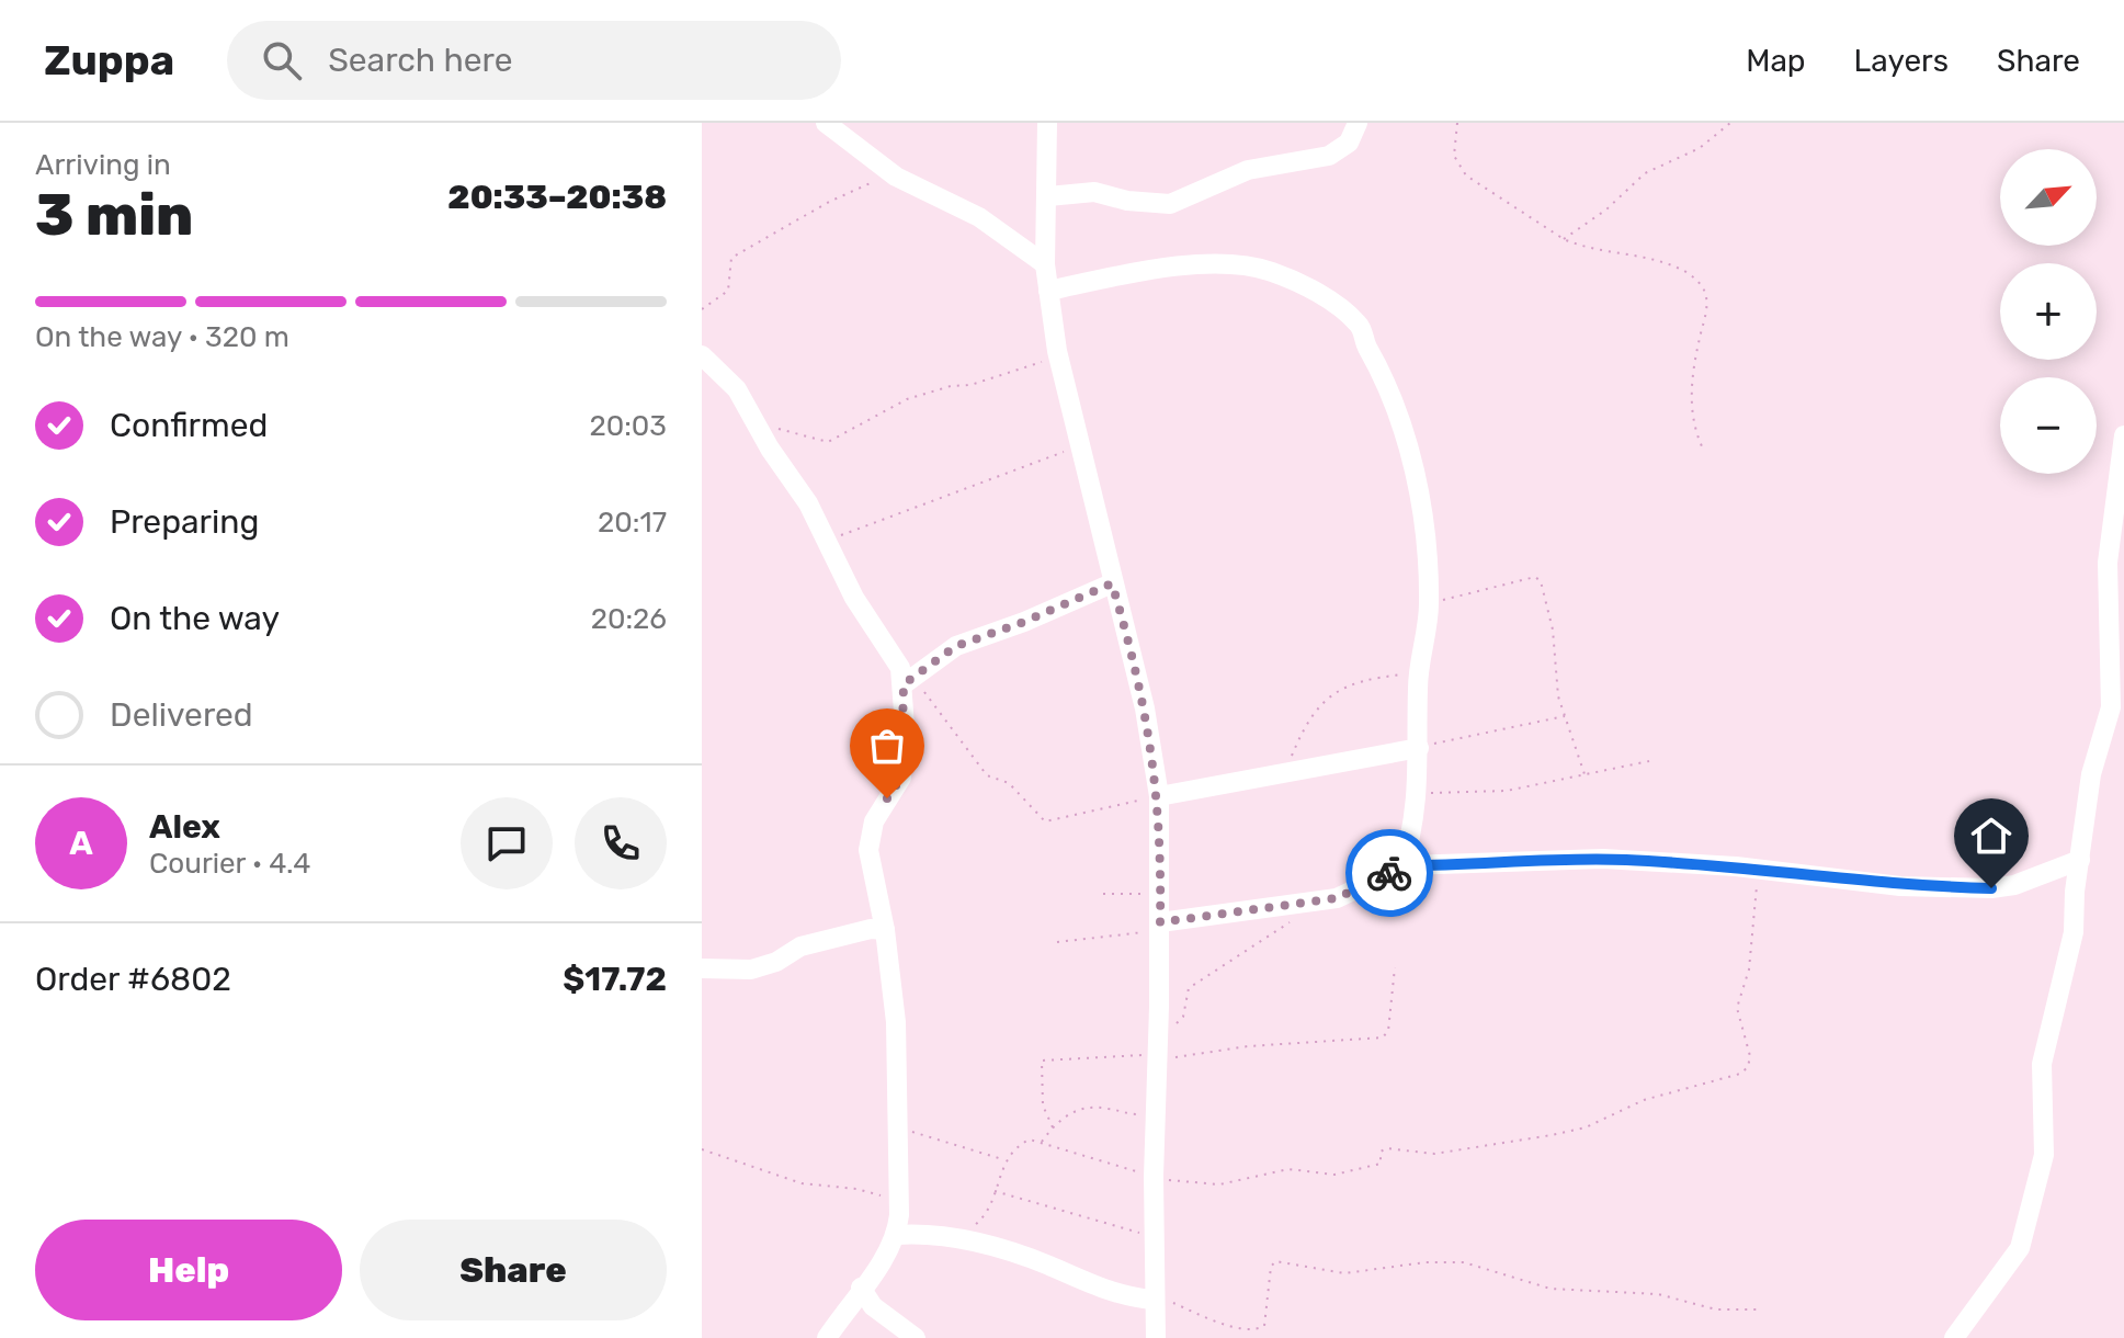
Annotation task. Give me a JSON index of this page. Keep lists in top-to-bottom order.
{
  "north": "top right",
  "page": {
    "header": "Zuppa",
    "search": "Search here",
    "nav": ["Map", "Layers", "Share"],
    "heading": ["3 min", "Arriving in", "20:33–20:38"],
    "panel": [
      "Alex",
      "Courier · 4.4",
      "Order #6802",
      "$17.72"
    ],
    "map_buttons": ["+", "−"],
    "bar": "On the way · 320 m",
    "list": [
      ["Confirmed", "20:03"],
      ["Preparing", "20:17"],
      ["On the way", "20:26"],
      "Delivered"
    ],
    "round": "A",
    "buttons": ["Help", "Share"]
  }
}
